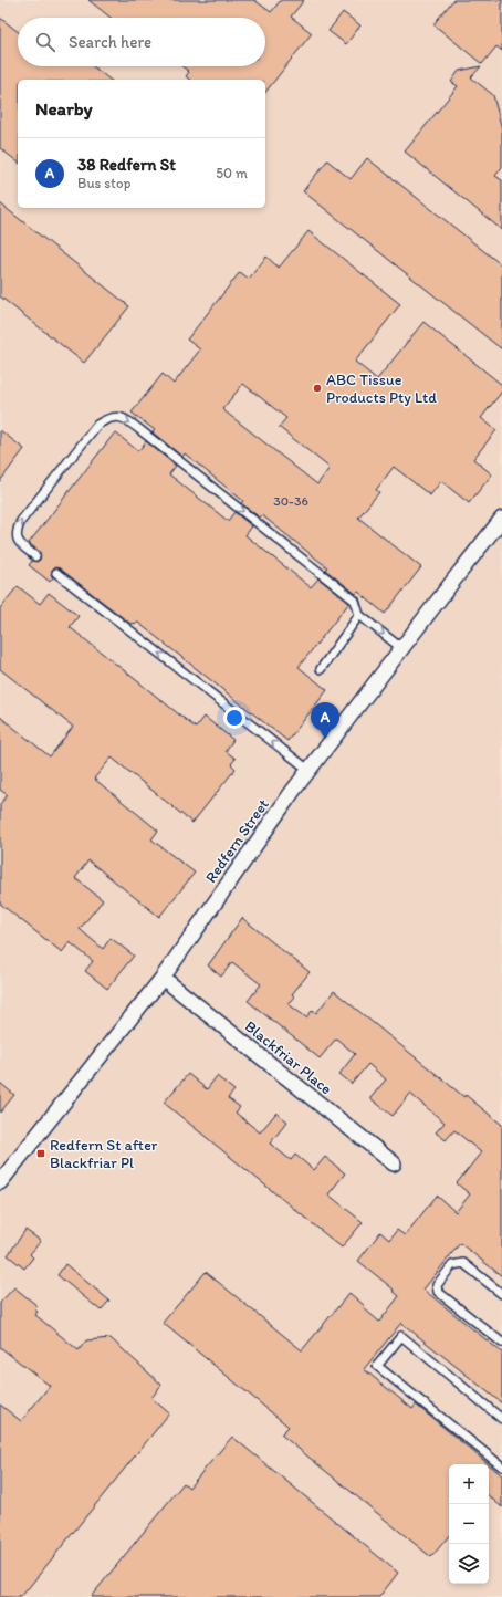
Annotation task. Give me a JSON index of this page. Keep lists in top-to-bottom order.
{
  "streets": {
    "street": ["Redfern Street", "Blackfriar Place"]
  },
  "crossings": [
    ["Redfern Street", "Blackfriar Place"]
  ],
  "places": {
    "other": ["ABC Tissue Products Pty Ltd"],
    "transit": ["Redfern St after Blackfriar Pl"]
  },
  "house_numbers": ["30-36"],
  "page": {
    "search": "Search here",
    "heading": "Nearby",
    "list": [
      {
        "mark": "A",
        "name": "38 Redfern St",
        "note": "Bus stop",
        "value": "50 m"
      }
    ],
    "pins": "A",
    "map_buttons": ["+", "−"]
  }
}
